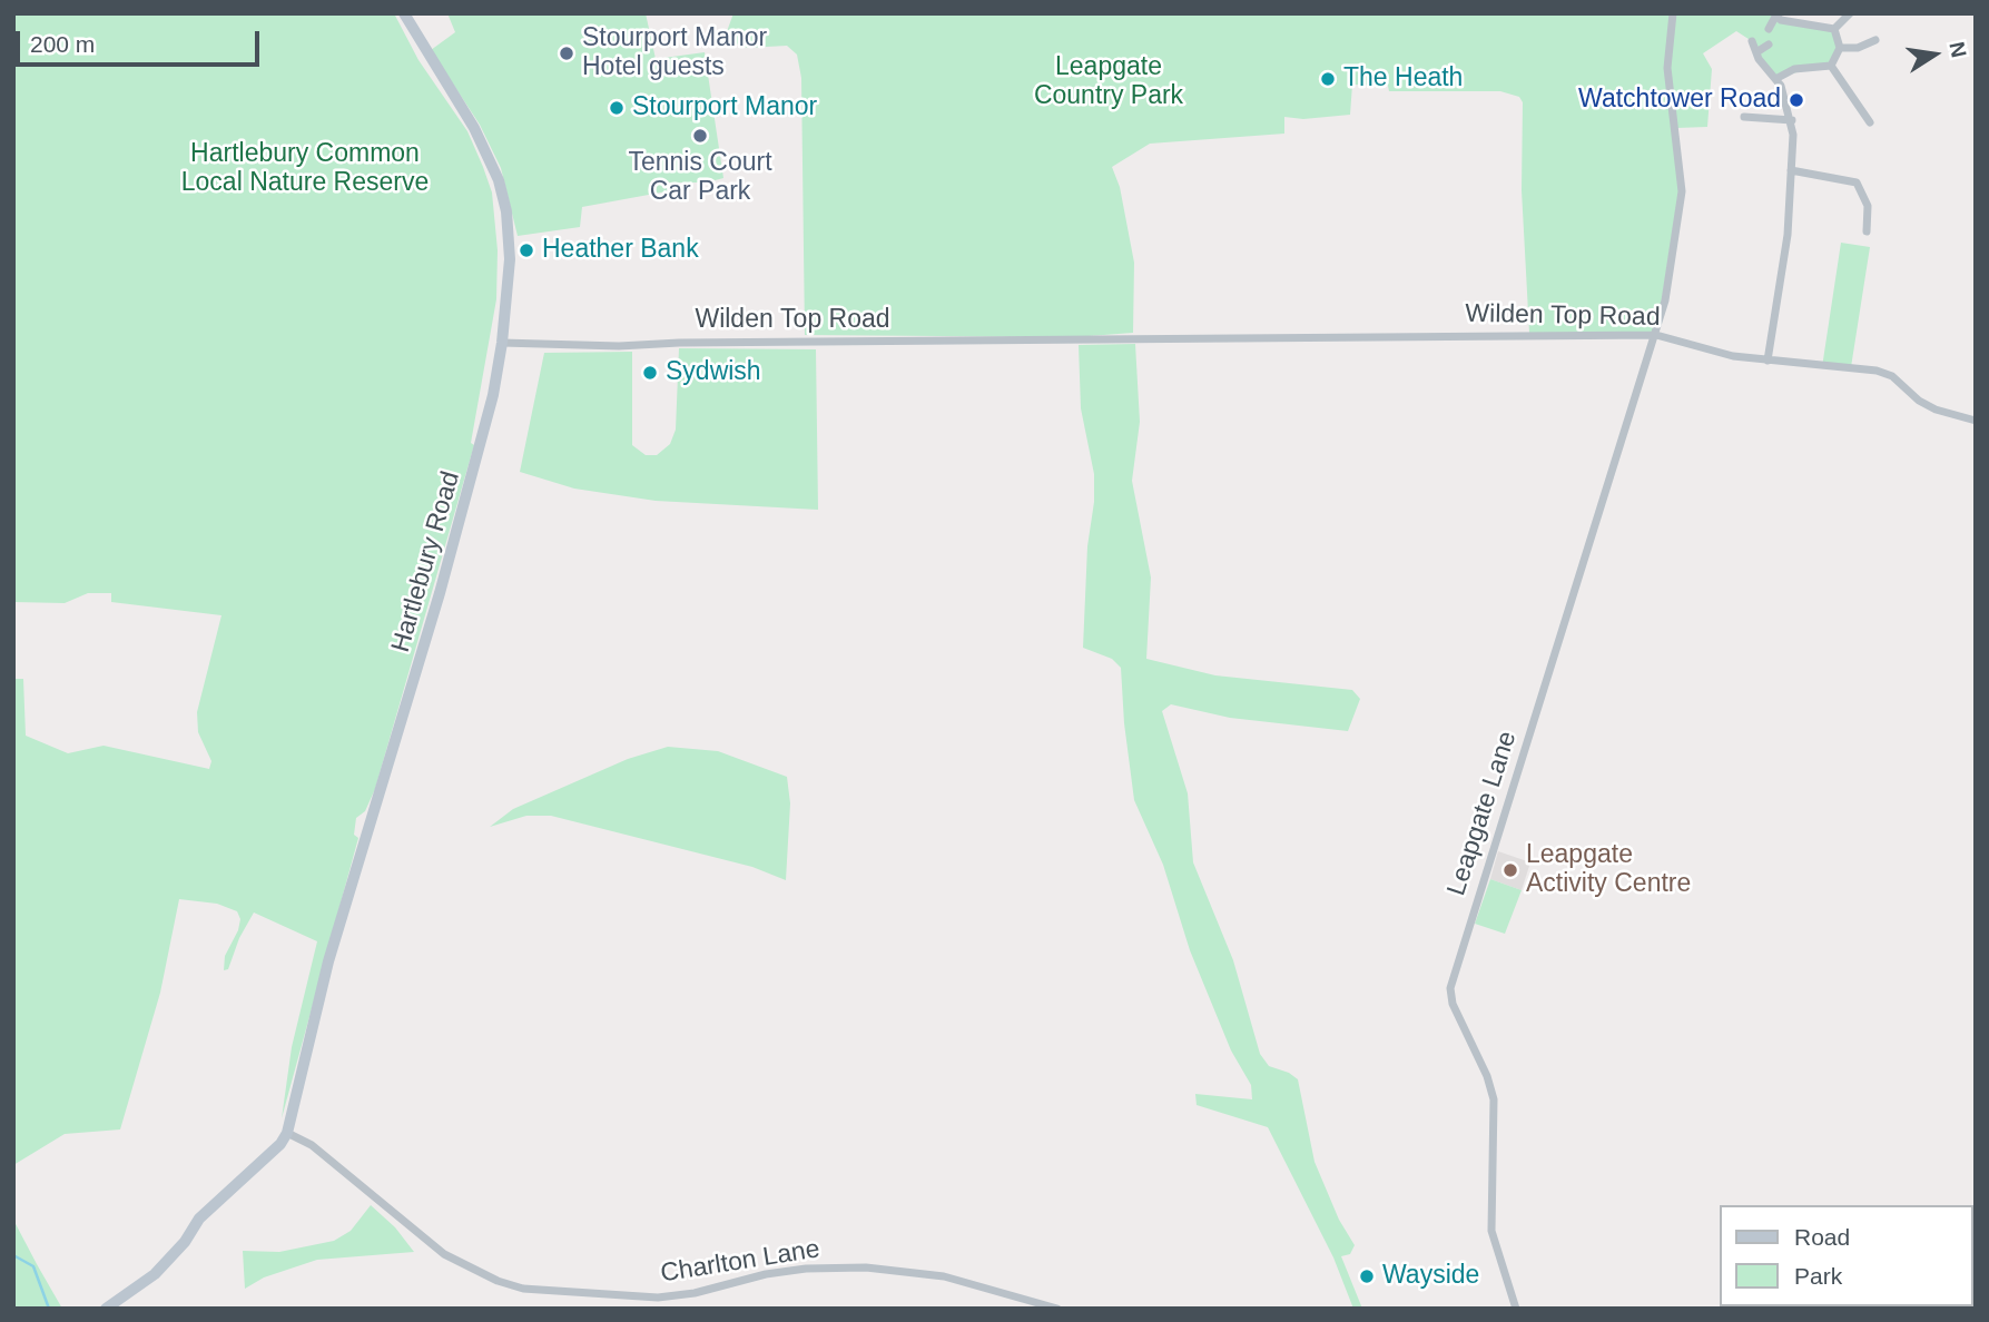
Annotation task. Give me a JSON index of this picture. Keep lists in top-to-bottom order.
{
  "streets": {
    "main road": ["Hartlebury Road"],
    "street": ["Wilden Top Road", "Leapgate Lane", "Charlton Lane"]
  },
  "crossings": [
    ["Wilden Top Road", "Hartlebury Road"],
    ["Wilden Top Road", "Leapgate Lane"],
    ["Hartlebury Road", "Charlton Lane"]
  ],
  "parks": ["Leapgate Country Park", "Hartlebury Common Local Nature Reserve"],
  "places": [
    "Stourport Manor Hotel guests",
    "The Heath",
    "Watchtower Road",
    "Stourport Manor",
    "Tennis Court Car Park",
    "Heather Bank",
    "Sydwish",
    "Leapgate Activity Centre",
    "Wayside"
  ],
  "legend": ["Road", "Park"],
  "scale_bar": "200 m",
  "north": "right"
}
